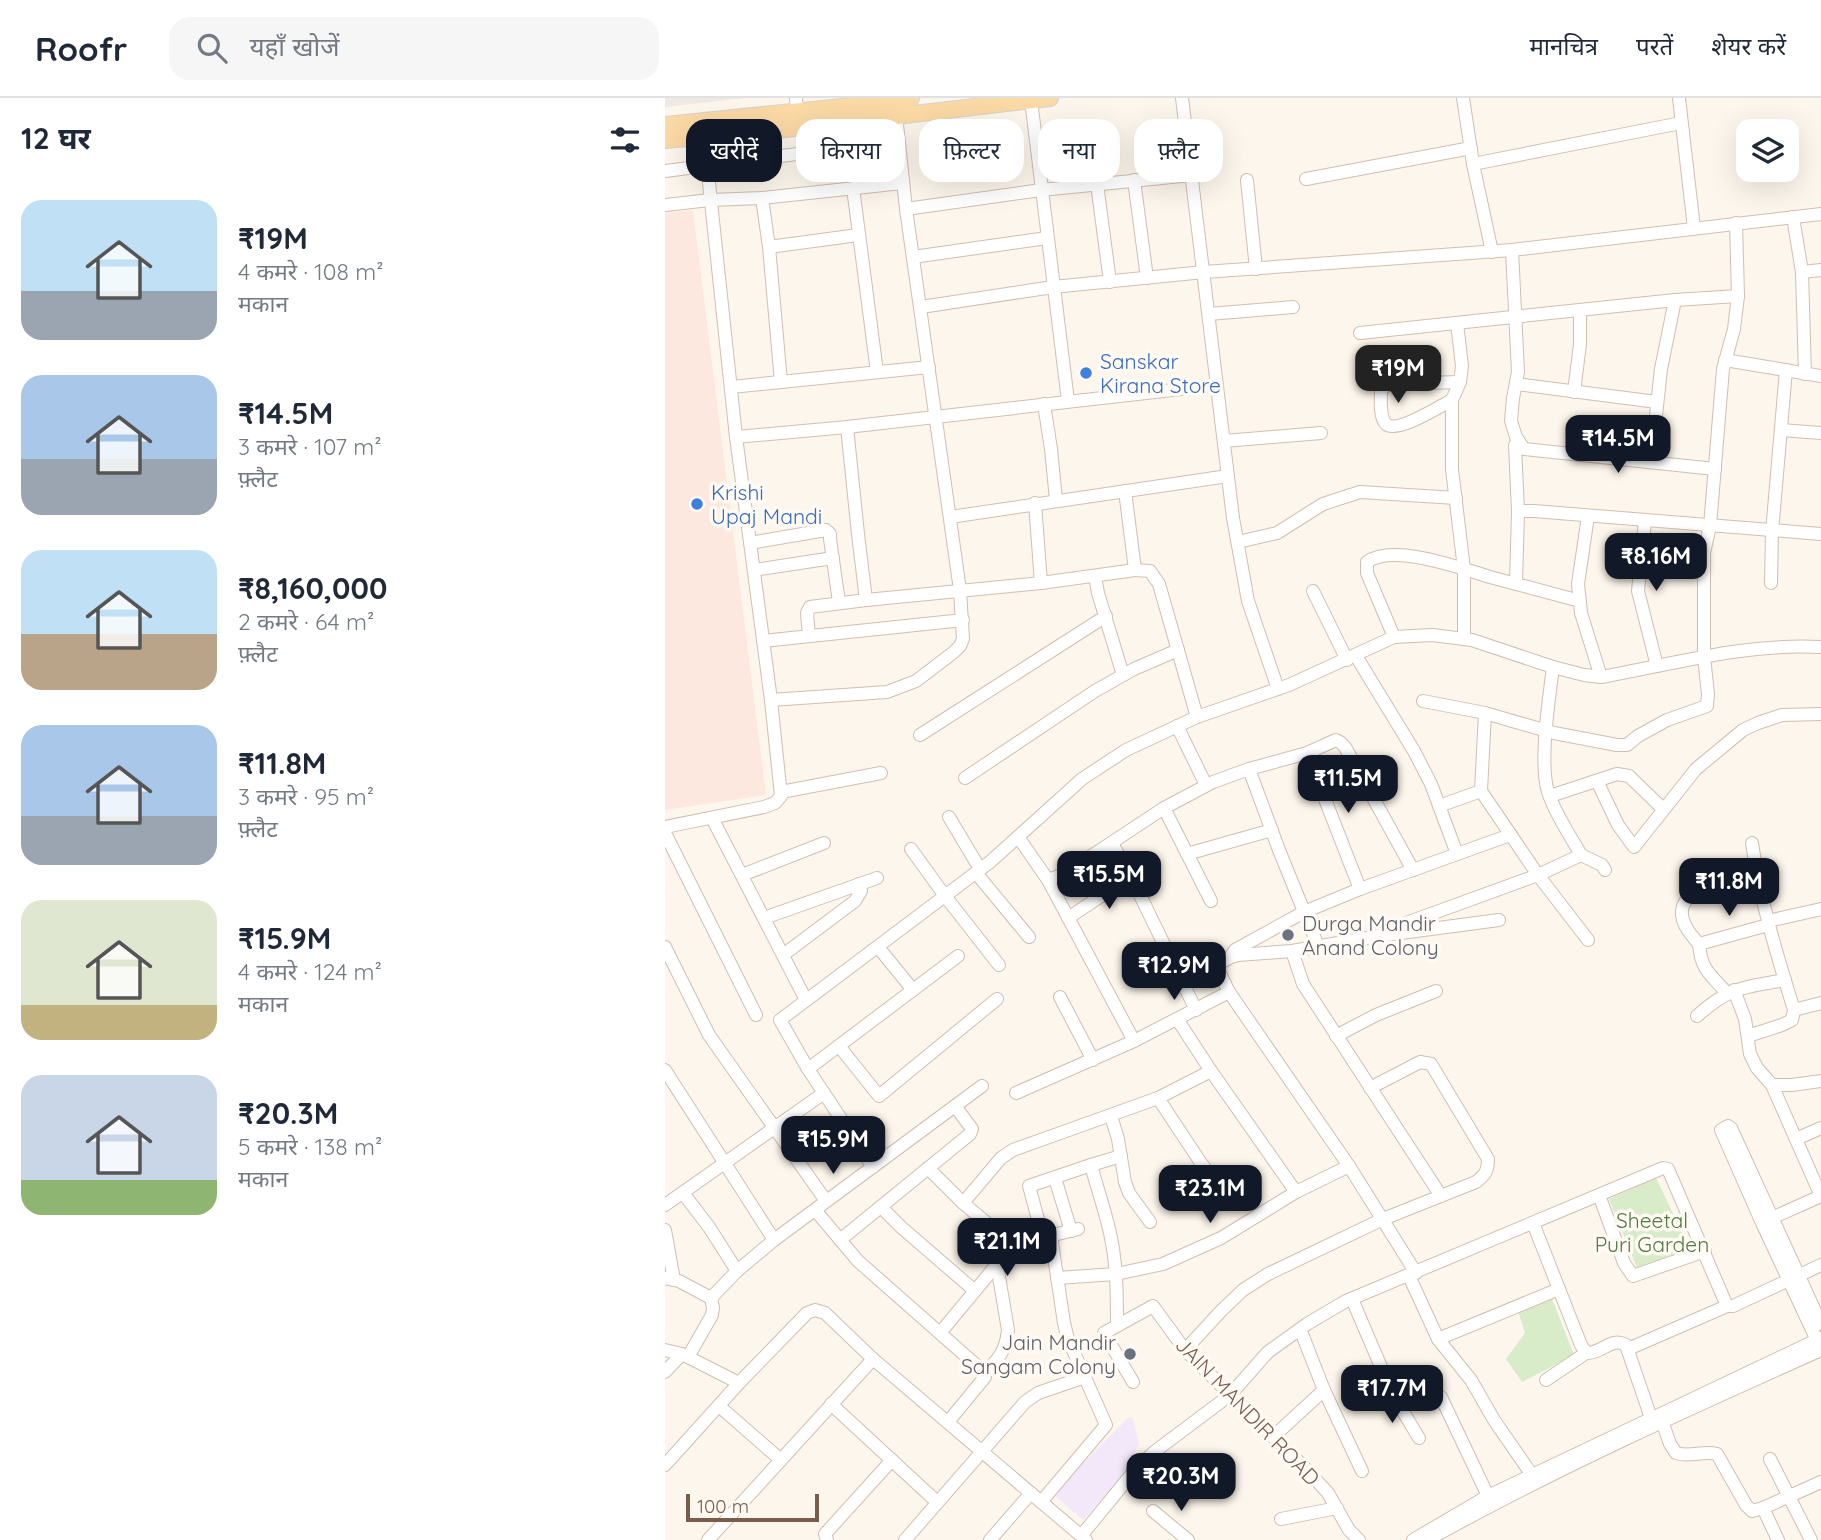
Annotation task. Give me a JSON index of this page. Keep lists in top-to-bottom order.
{
  "streets": {
    "street": ["JAIN MANDIR ROAD"]
  },
  "parks": ["Sheetal Puri Garden"],
  "places": [
    "Sanskar Kirana Store",
    "Krishi Upaj Mandi",
    "Durga Mandir Anand Colony",
    "Jain Mandir Sangam Colony"
  ],
  "scale_bar": "100 m",
  "page": {
    "header": "Roofr",
    "search": "यहाँ खोजें",
    "nav": ["मानचित्र", "परतें", "शेयर करें"],
    "heading": "12 घर",
    "chip": [
      "खरीदें",
      "किराया",
      "फ़िल्टर",
      "नया",
      "फ़्लैट"
    ],
    "list": [
      {
        "name": "₹19M",
        "note": "4 कमरे · 108 m² · मकान"
      },
      {
        "name": "₹14.5M",
        "note": "3 कमरे · 107 m² · फ़्लैट"
      },
      {
        "name": "₹8,160,000",
        "note": "2 कमरे · 64 m² · फ़्लैट"
      },
      {
        "name": "₹11.8M",
        "note": "3 कमरे · 95 m² · फ़्लैट"
      },
      {
        "name": "₹15.9M",
        "note": "4 कमरे · 124 m² · मकान"
      },
      {
        "name": "₹20.3M",
        "note": "5 कमरे · 138 m² · मकान"
      }
    ],
    "price": [
      "₹19M",
      "₹14.5M",
      "₹8.16M",
      "₹11.5M",
      "₹15.5M",
      "₹11.8M",
      "₹12.9M",
      "₹15.9M",
      "₹23.1M",
      "₹21.1M",
      "₹17.7M",
      "₹20.3M"
    ],
    "scale": "100 m"
  }
}
